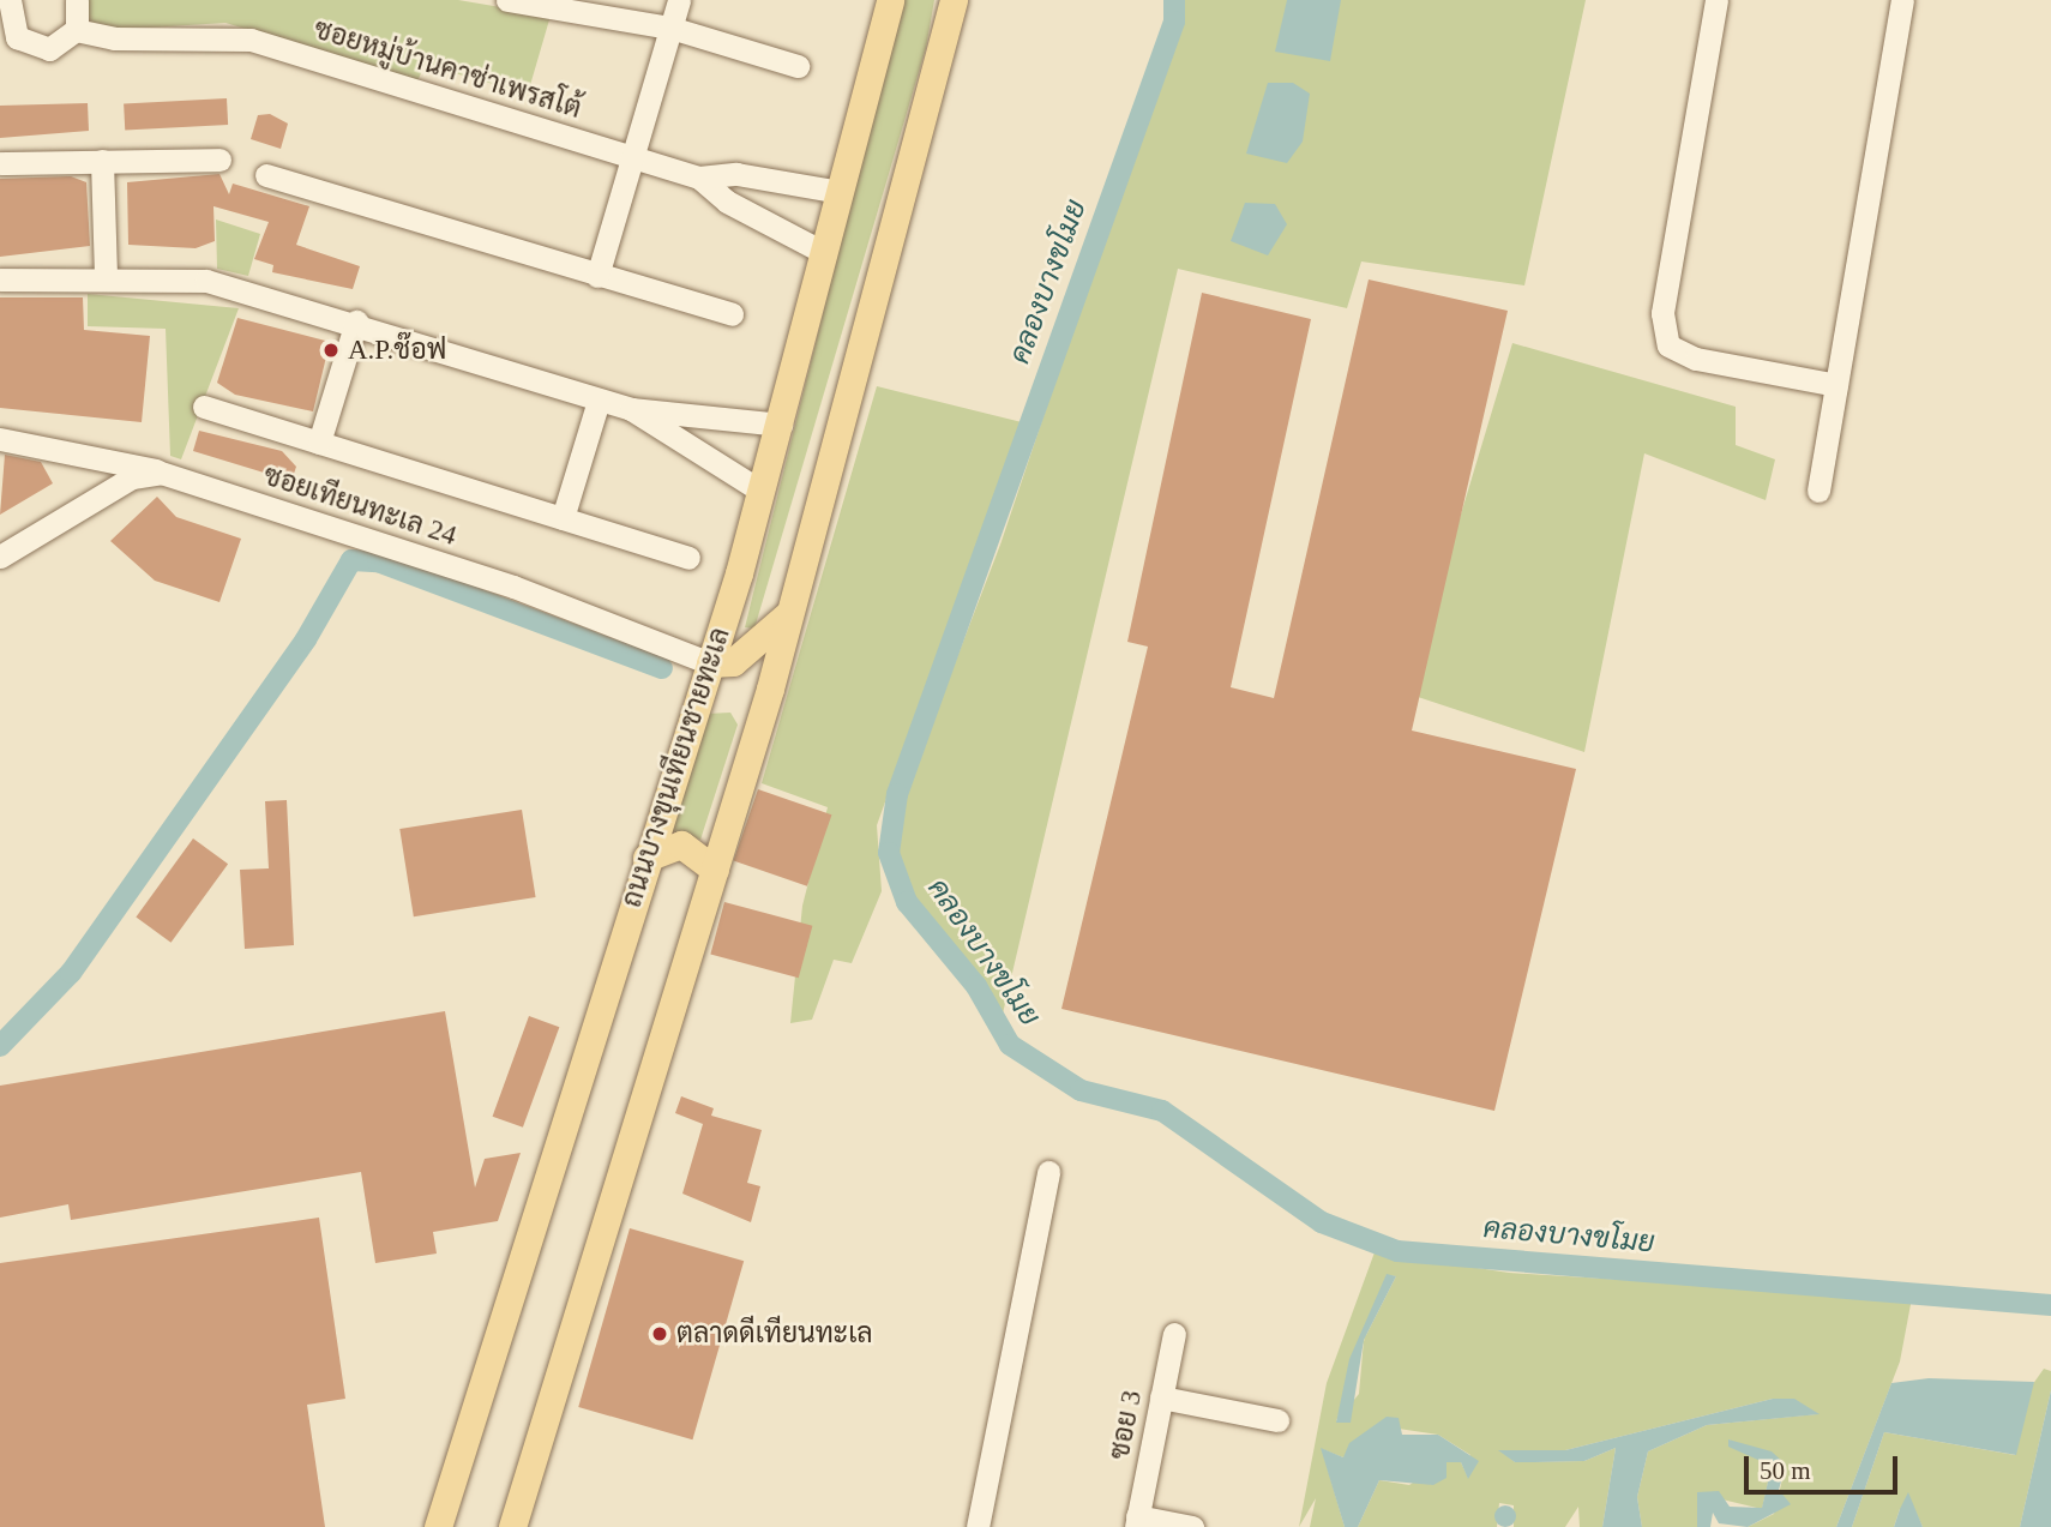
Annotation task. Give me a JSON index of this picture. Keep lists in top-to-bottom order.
{
  "streets": {
    "main road": ["ถนนบางขุนเทียนชายทะเล"],
    "street": ["ซอยหมู่บ้านคาซ่าเพรสโต้", "ซอยเทียนทะเล 24", "ซอย 3"]
  },
  "crossings": [
    ["ซอยหมู่บ้านคาซ่าเพรสโต้", "ถนนบางขุนเทียนชายทะเล"],
    ["ซอยเทียนทะเล 24", "ถนนบางขุนเทียนชายทะเล"]
  ],
  "water": ["คลองบางขโมย"],
  "places": ["A.P.ช๊อฟ", "ตลาดดีเทียนทะเล"],
  "scale_bar": "50 m"
}
